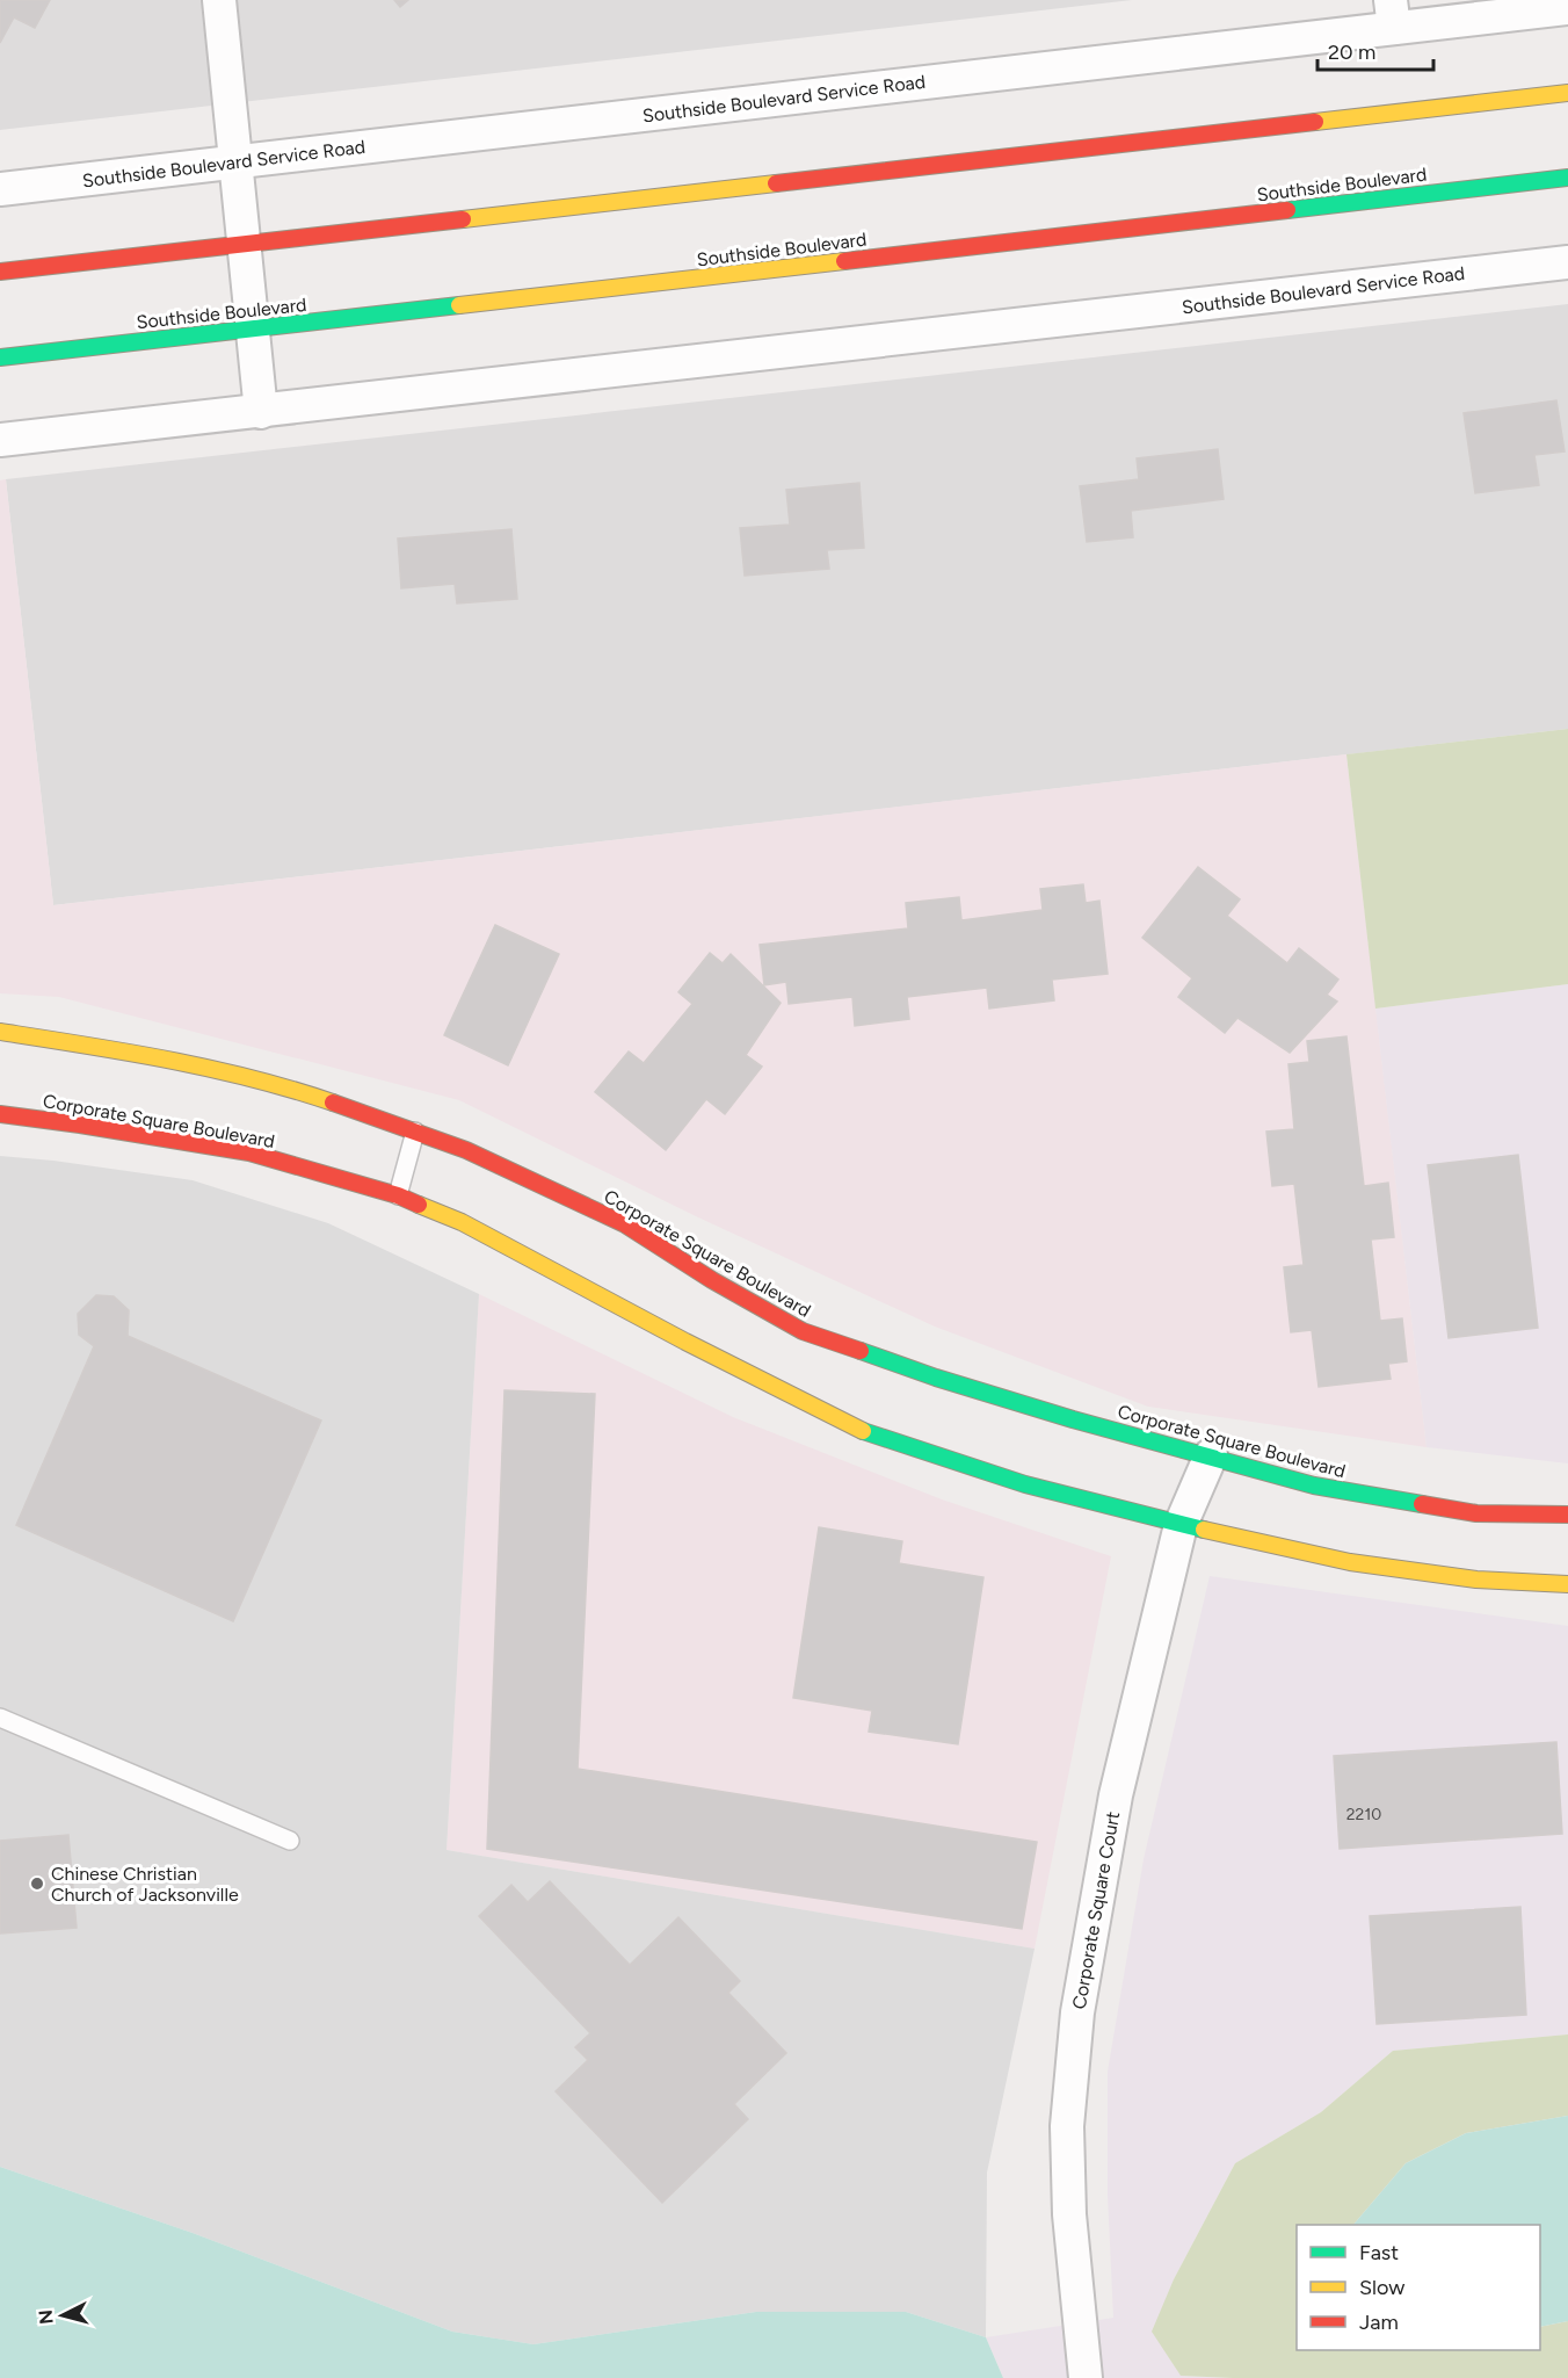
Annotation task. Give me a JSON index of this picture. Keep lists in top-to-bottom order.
{
  "streets": {
    "main road": ["Southside Boulevard", "Corporate Square Boulevard"],
    "street": ["Southside Boulevard Service Road", "Corporate Square Court"]
  },
  "crossings": [
    ["Corporate Square Boulevard", "Corporate Square Court"]
  ],
  "places": ["Chinese Christian Church of Jacksonville"],
  "house_numbers": ["2210"],
  "legend": ["Fast", "Slow", "Jam"],
  "scale_bar": "20 m",
  "north": "left"
}
